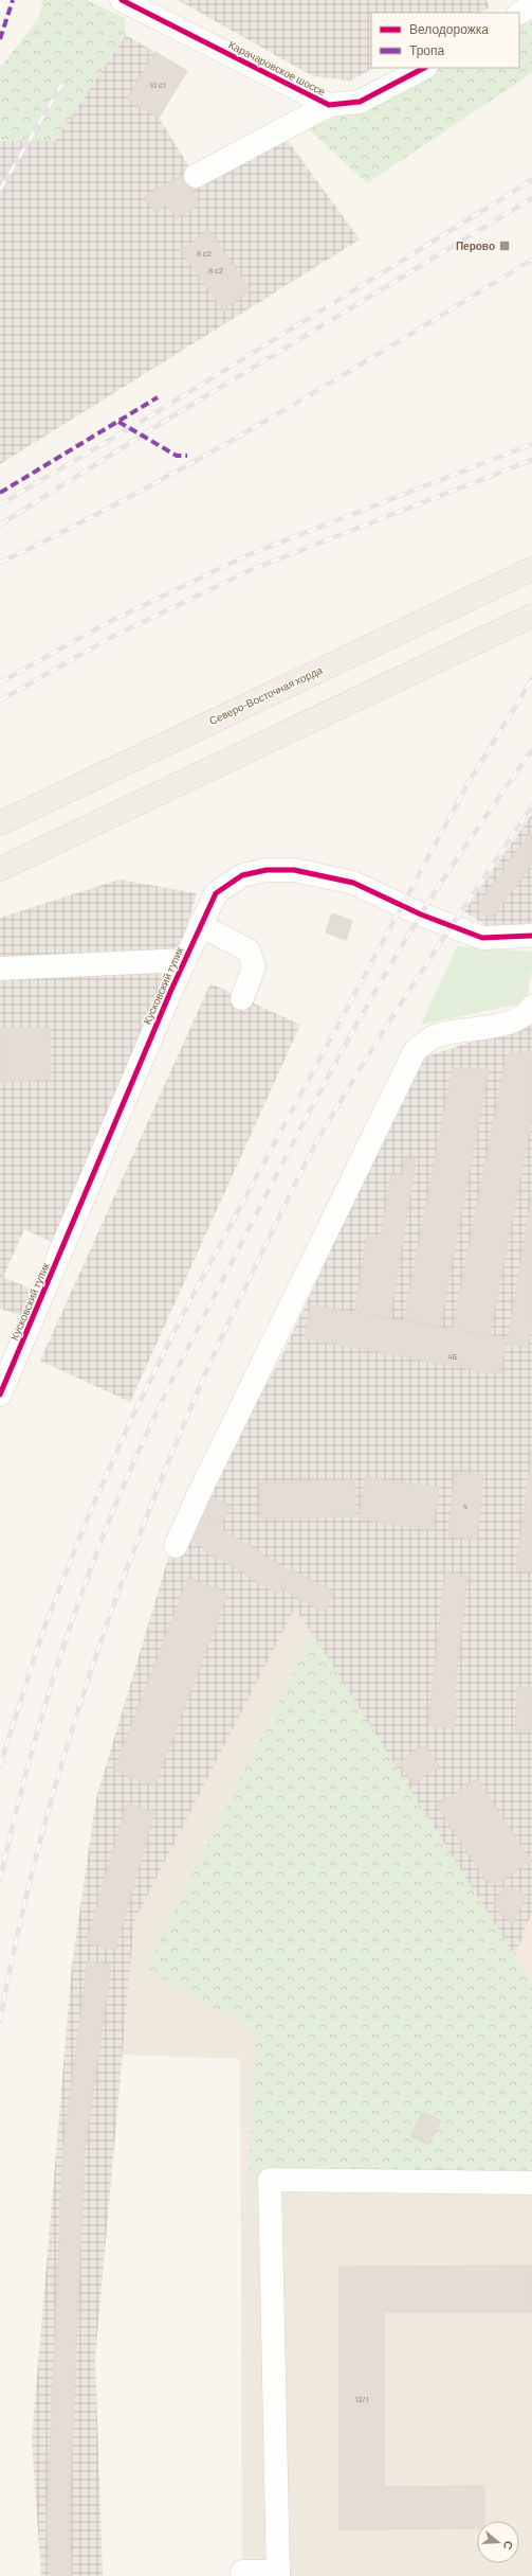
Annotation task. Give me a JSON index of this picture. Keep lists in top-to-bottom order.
{
  "streets": {
    "main road": ["Северо-Восточная хорда"],
    "street": ["Карачаровское шоссе", "Кусковский тупик"]
  },
  "places": {
    "transit": ["Перово"]
  },
  "house_numbers": [
    "10 с1",
    "8 с2",
    "8 с2",
    "4Б",
    "4",
    "12/1"
  ],
  "legend": ["Велодорожка", "Тропа"],
  "north": "right"
}
